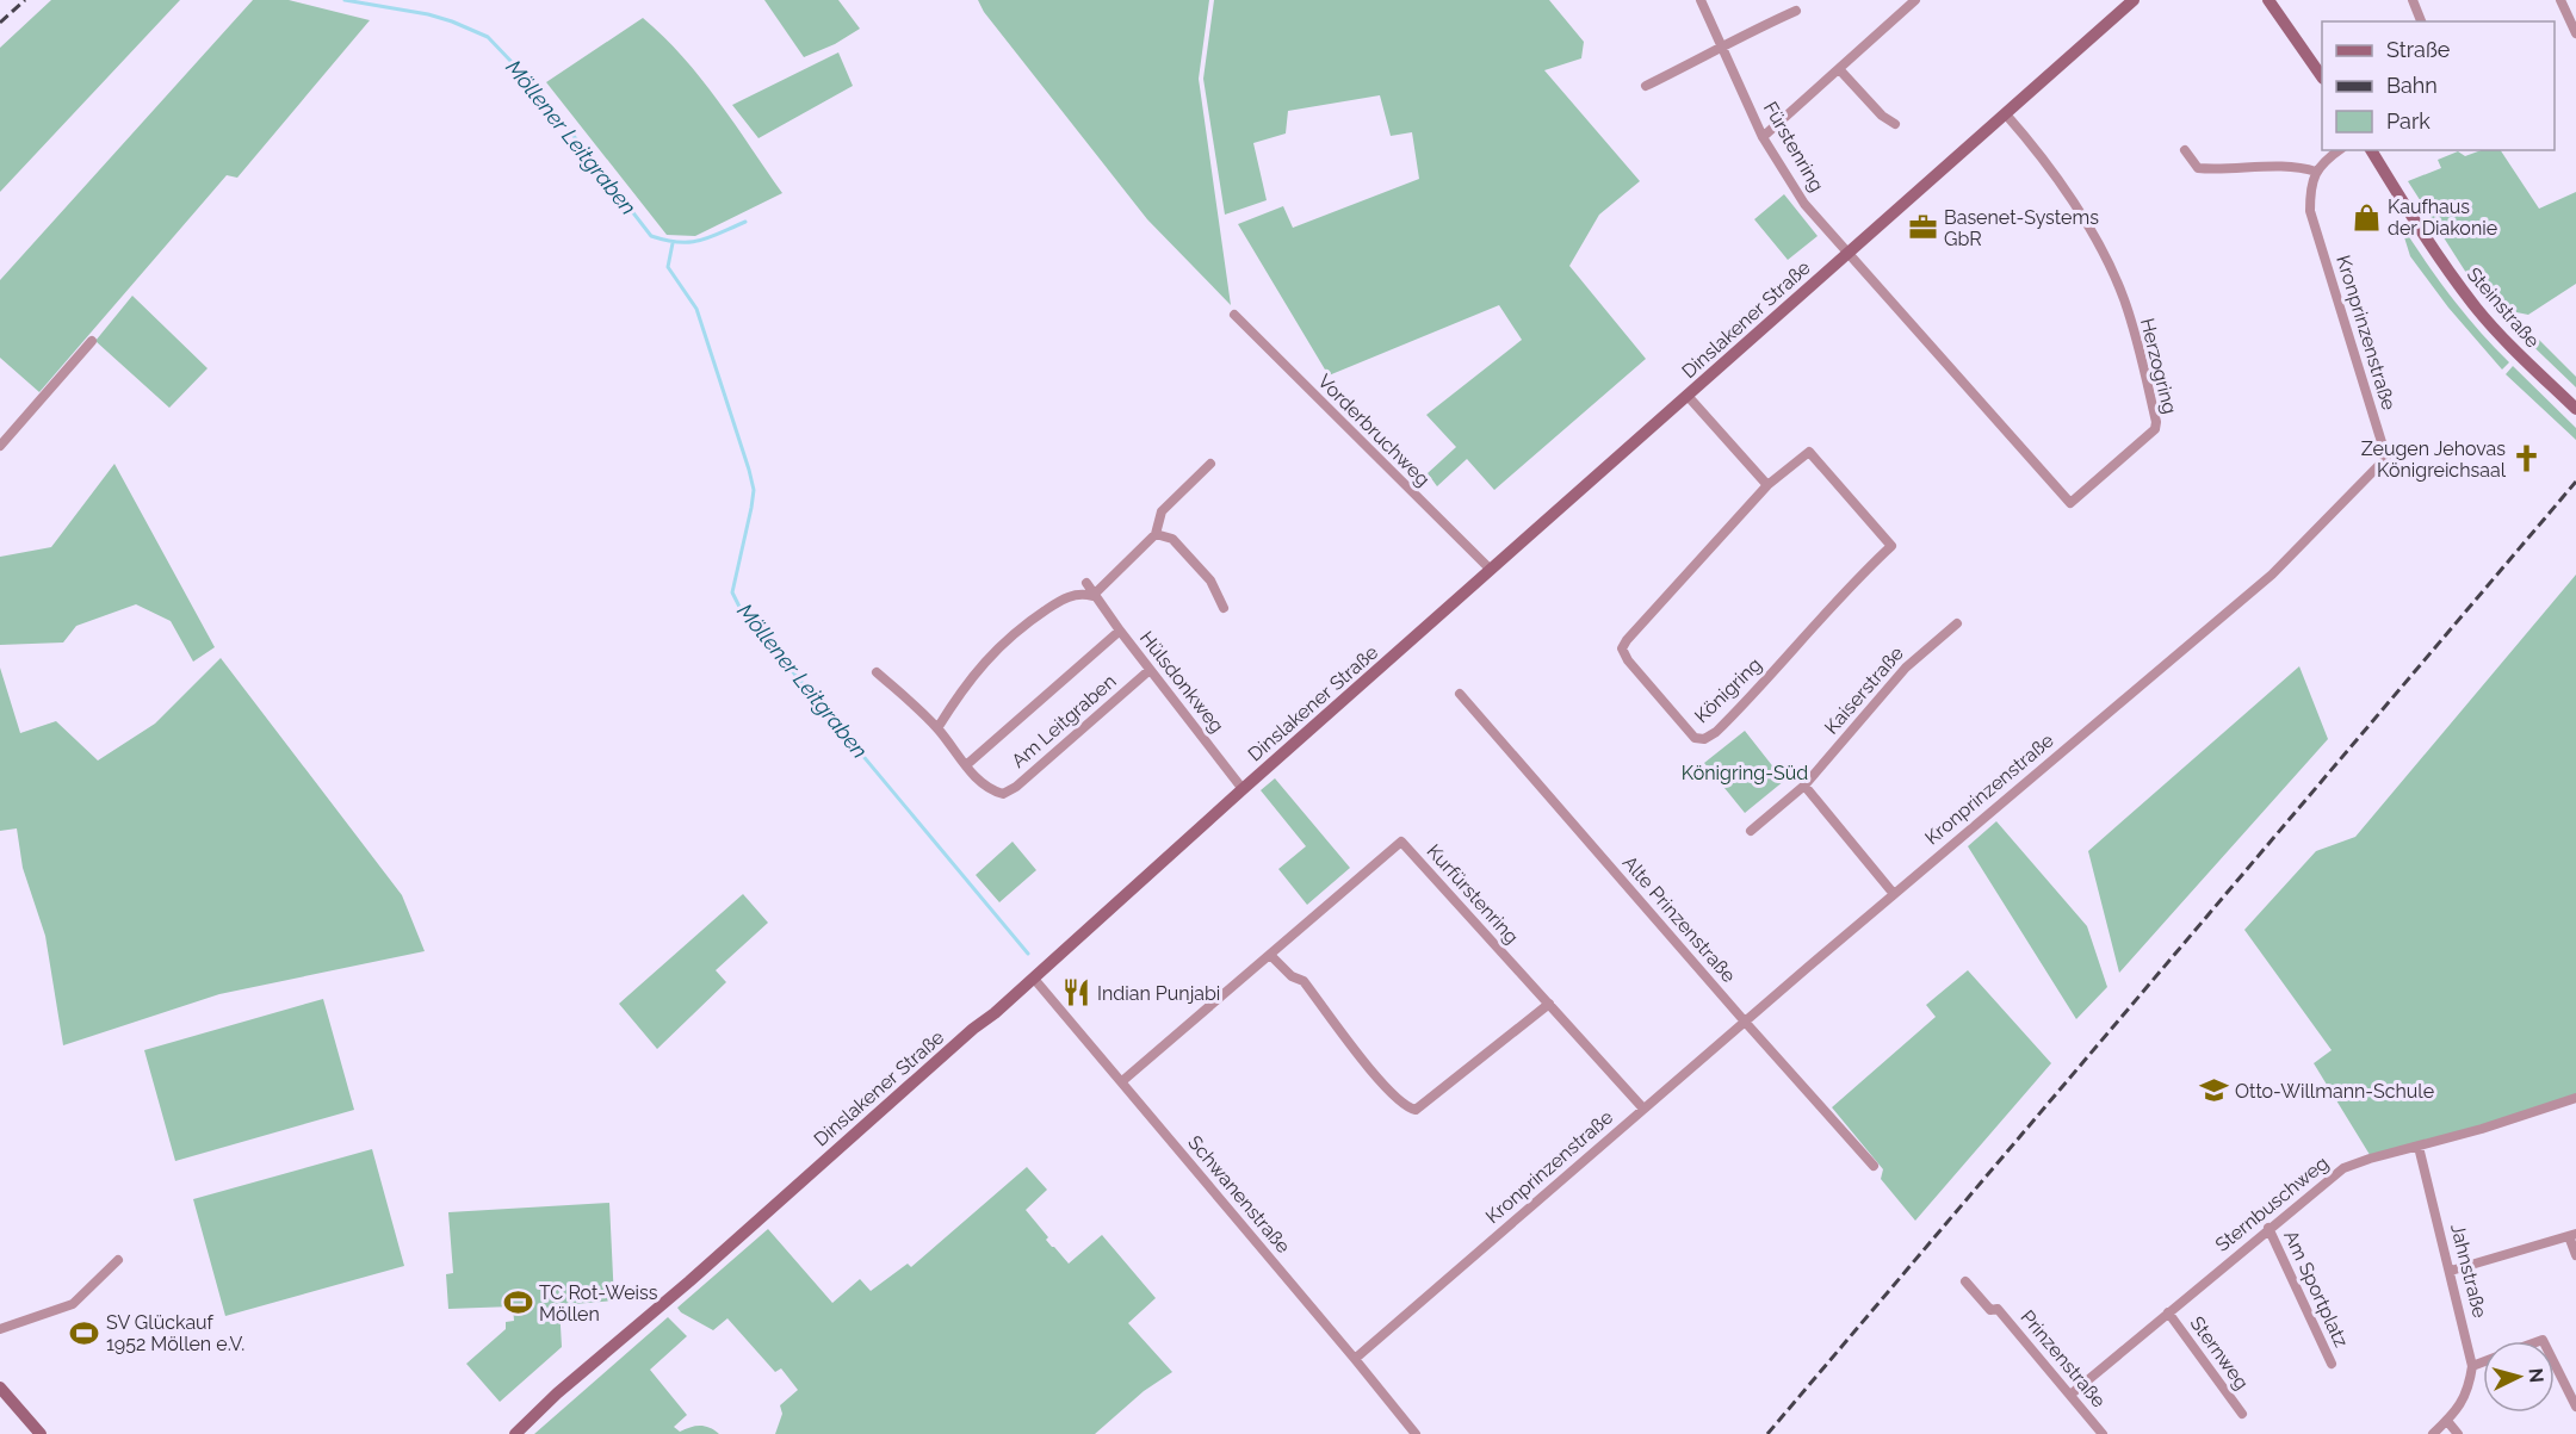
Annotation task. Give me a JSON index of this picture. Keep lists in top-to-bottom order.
{
  "streets": {
    "main road": ["Steinstraße", "Dinslakener Straße"],
    "street": [
      "Fürstenring",
      "Kronprinzenstraße",
      "Herzogring",
      "Vorderbruchweg",
      "Hülsdonkweg",
      "Königring",
      "Kaiserstraße",
      "Am Leitgraben",
      "Kurfürstenring",
      "Alte Prinzenstraße",
      "Schwanenstraße",
      "Sternbuschweg",
      "Jahnstraße",
      "Am Sportplatz",
      "Sternweg",
      "Prinzenstraße"
    ]
  },
  "crossings": [
    ["Fürstenring", "Dinslakener Straße"],
    ["Fürstenring", "Herzogring"],
    ["Dinslakener Straße", "Herzogring"],
    ["Dinslakener Straße", "Vorderbruchweg"],
    ["Dinslakener Straße", "Hülsdonkweg"],
    ["Dinslakener Straße", "Schwanenstraße"],
    ["Kronprinzenstraße", "Kurfürstenring"],
    ["Kronprinzenstraße", "Alte Prinzenstraße"],
    ["Kronprinzenstraße", "Schwanenstraße"],
    ["Hülsdonkweg", "Am Leitgraben"],
    ["Kurfürstenring", "Schwanenstraße"],
    ["Sternbuschweg", "Jahnstraße"],
    ["Sternbuschweg", "Am Sportplatz"],
    ["Sternbuschweg", "Sternweg"],
    ["Sternbuschweg", "Prinzenstraße"]
  ],
  "water": ["Möllener Leitgraben"],
  "parks": ["Königring-Süd"],
  "places": {
    "shop": ["Kaufhaus der Diakonie"],
    "office": ["Basenet-Systems GbR"],
    "church": ["Zeugen Jehovas Königreichsaal"],
    "restaurant": ["Indian Punjabi"],
    "school or university": ["Otto-Willmann-Schule"],
    "sports": ["TC Rot-Weiss Möllen", "SV Glückauf 1952 Möllen e.V."]
  },
  "legend": ["Straße", "Bahn", "Park"],
  "north": "right"
}
